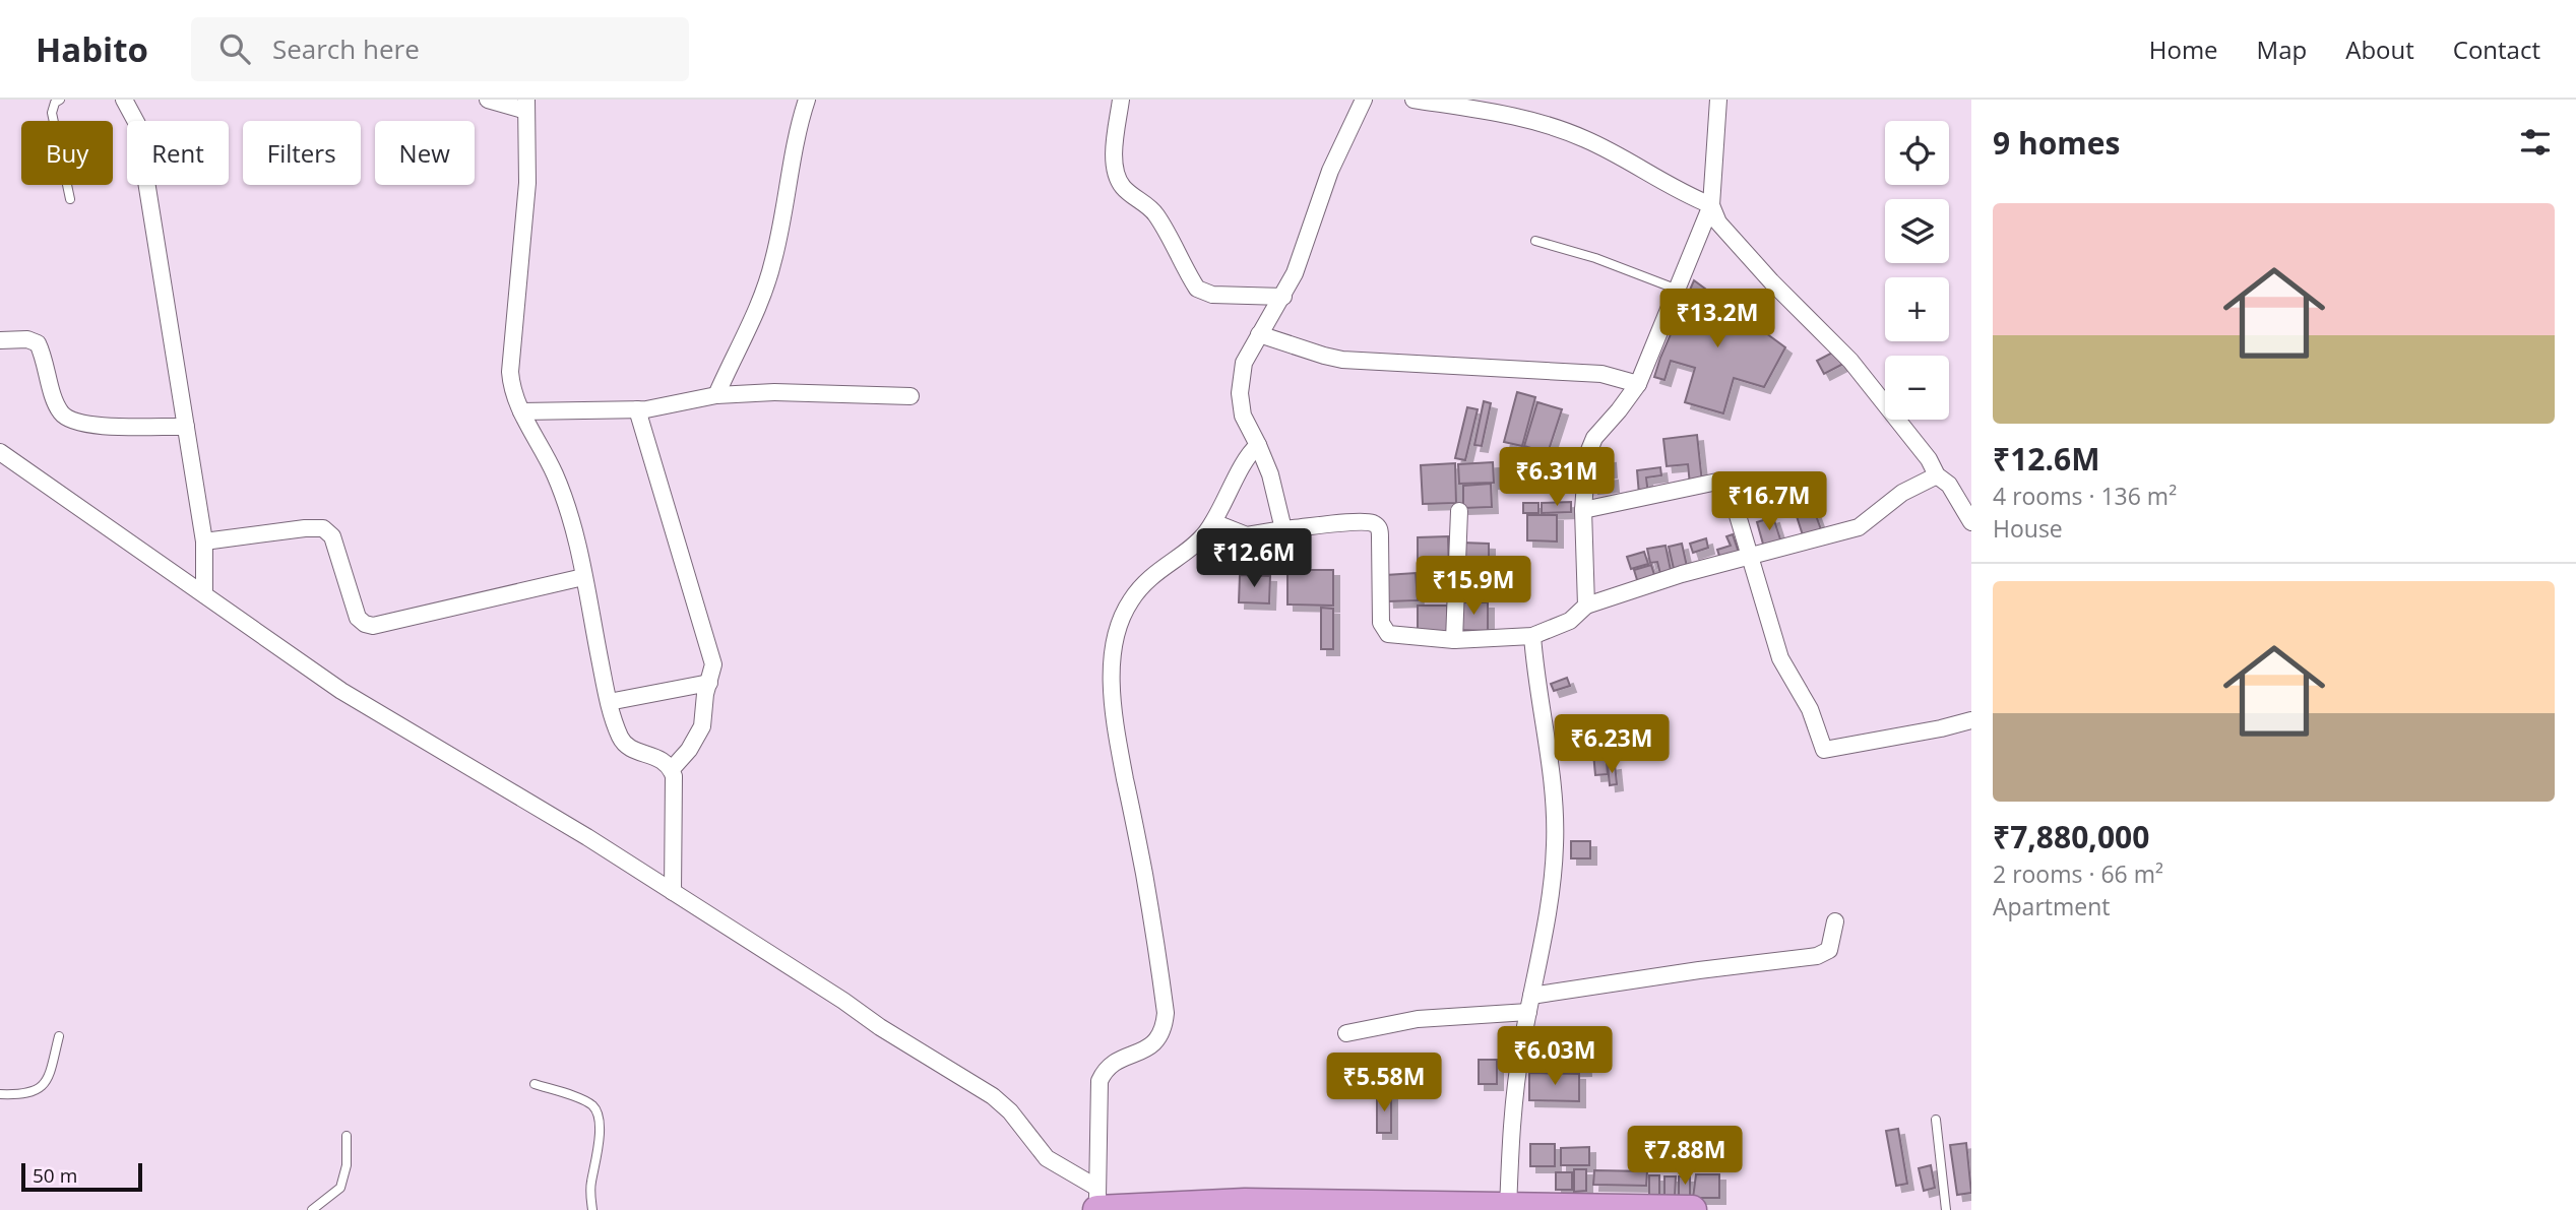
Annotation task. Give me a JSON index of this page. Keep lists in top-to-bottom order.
{
  "scale_bar": "50 m",
  "page": {
    "header": "Habito",
    "search": "Search here",
    "nav": [
      "Home",
      "Map",
      "About",
      "Contact"
    ],
    "heading": "9 homes",
    "map_buttons": ["+", "−"],
    "chip": [
      "Buy",
      "Rent",
      "Filters",
      "New"
    ],
    "list": [
      {
        "name": "₹12.6M",
        "note": "4 rooms · 136 m² · House"
      },
      {
        "name": "₹7,880,000",
        "note": "2 rooms · 66 m² · Apartment"
      }
    ],
    "price": [
      "₹13.2M",
      "₹6.31M",
      "₹16.7M",
      "₹12.6M",
      "₹15.9M",
      "₹6.23M",
      "₹6.03M",
      "₹5.58M",
      "₹7.88M"
    ],
    "scale": "50 m"
  }
}
